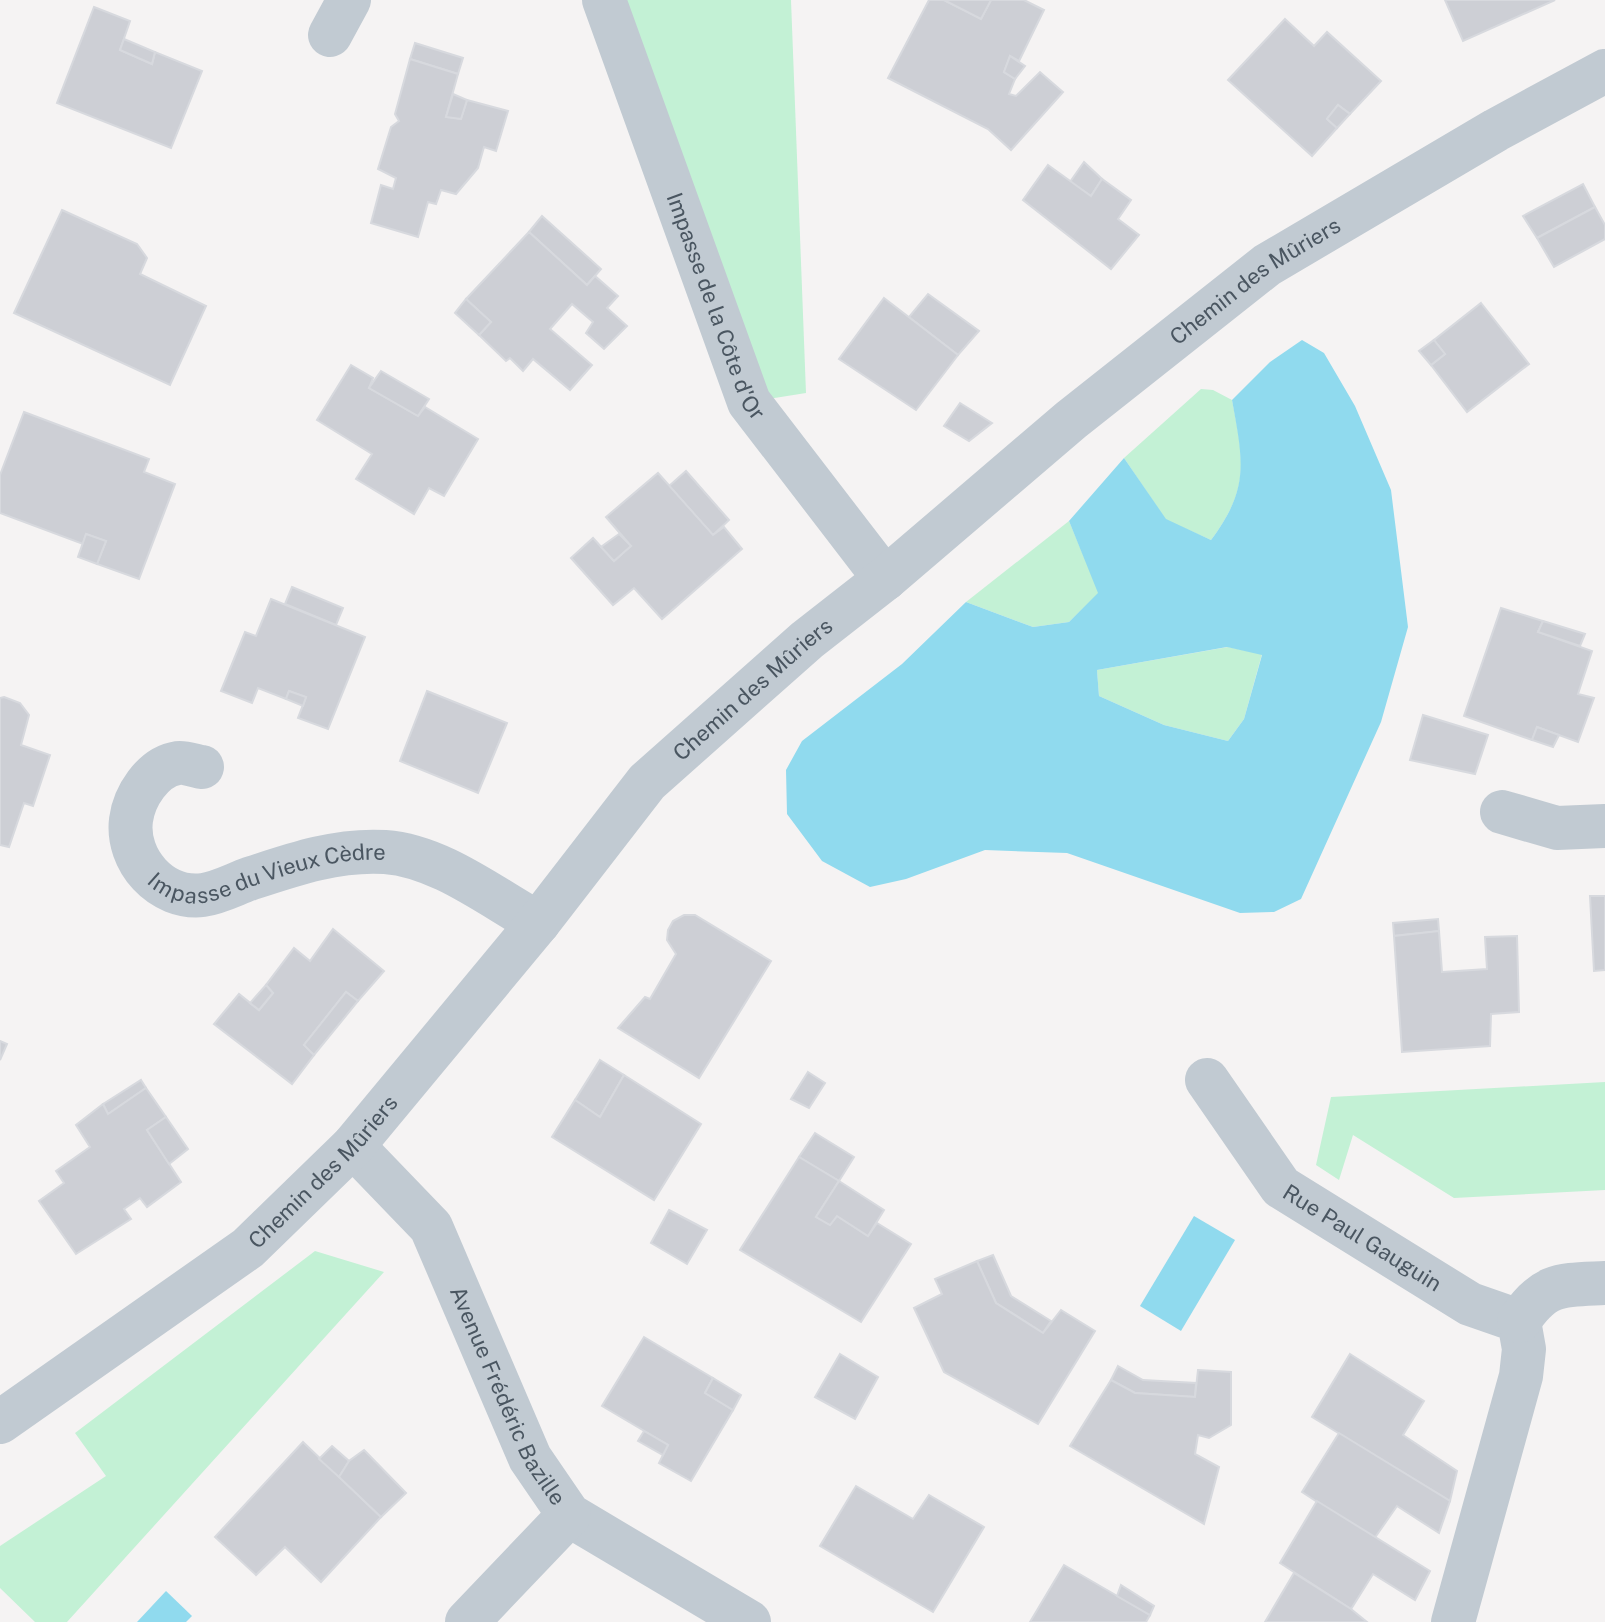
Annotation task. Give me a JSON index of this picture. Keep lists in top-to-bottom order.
{
  "streets": {
    "street": [
      "Chemin des Mûriers",
      "Impasse de la Côte d'Or",
      "Impasse du Vieux Cèdre",
      "Rue Paul Gauguin",
      "Avenue Frédéric Bazille"
    ]
  },
  "crossings": [
    ["Chemin des Mûriers", "Impasse de la Côte d'Or"],
    ["Chemin des Mûriers", "Impasse du Vieux Cèdre"],
    ["Chemin des Mûriers", "Avenue Frédéric Bazille"]
  ]
}
